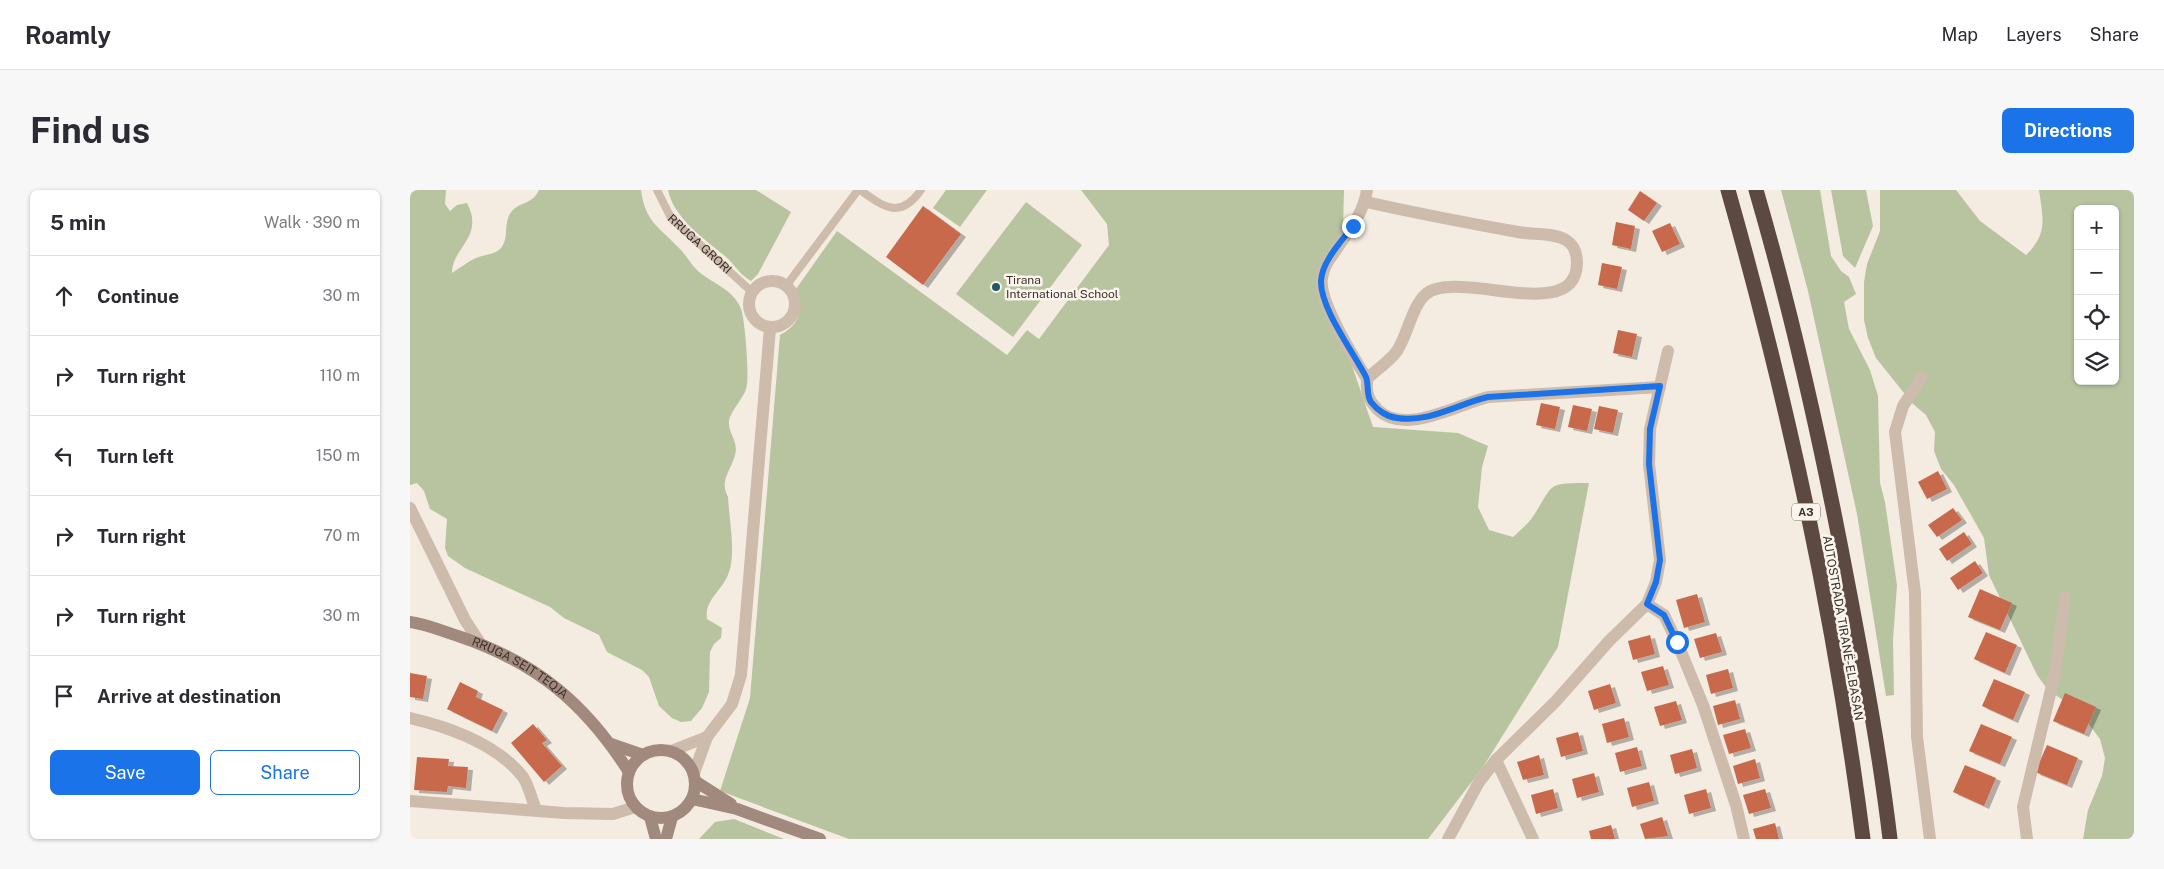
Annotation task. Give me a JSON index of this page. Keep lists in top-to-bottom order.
{
  "streets": {
    "highway": ["A3", "AUTOSTRADA TIRANË-ELBASAN"],
    "main road": ["RRUGA SEIT TEQJA"],
    "lane": ["RRUGA GRORI"]
  },
  "places": ["Tirana International School"],
  "page": {
    "header": "Roamly",
    "nav": ["Map", "Layers", "Share"],
    "buttons": [
      "Directions",
      ["Save", "Share"]
    ],
    "title": "Find us",
    "heading": ["5 min", "Walk · 390 m"],
    "map_buttons": ["+", "−"],
    "list": [
      ["Continue", "30 m"],
      ["Turn right", "110 m"],
      ["Turn left", "150 m"],
      ["Turn right", "70 m"],
      ["Turn right", "30 m"],
      "Arrive at destination"
    ]
  }
}
